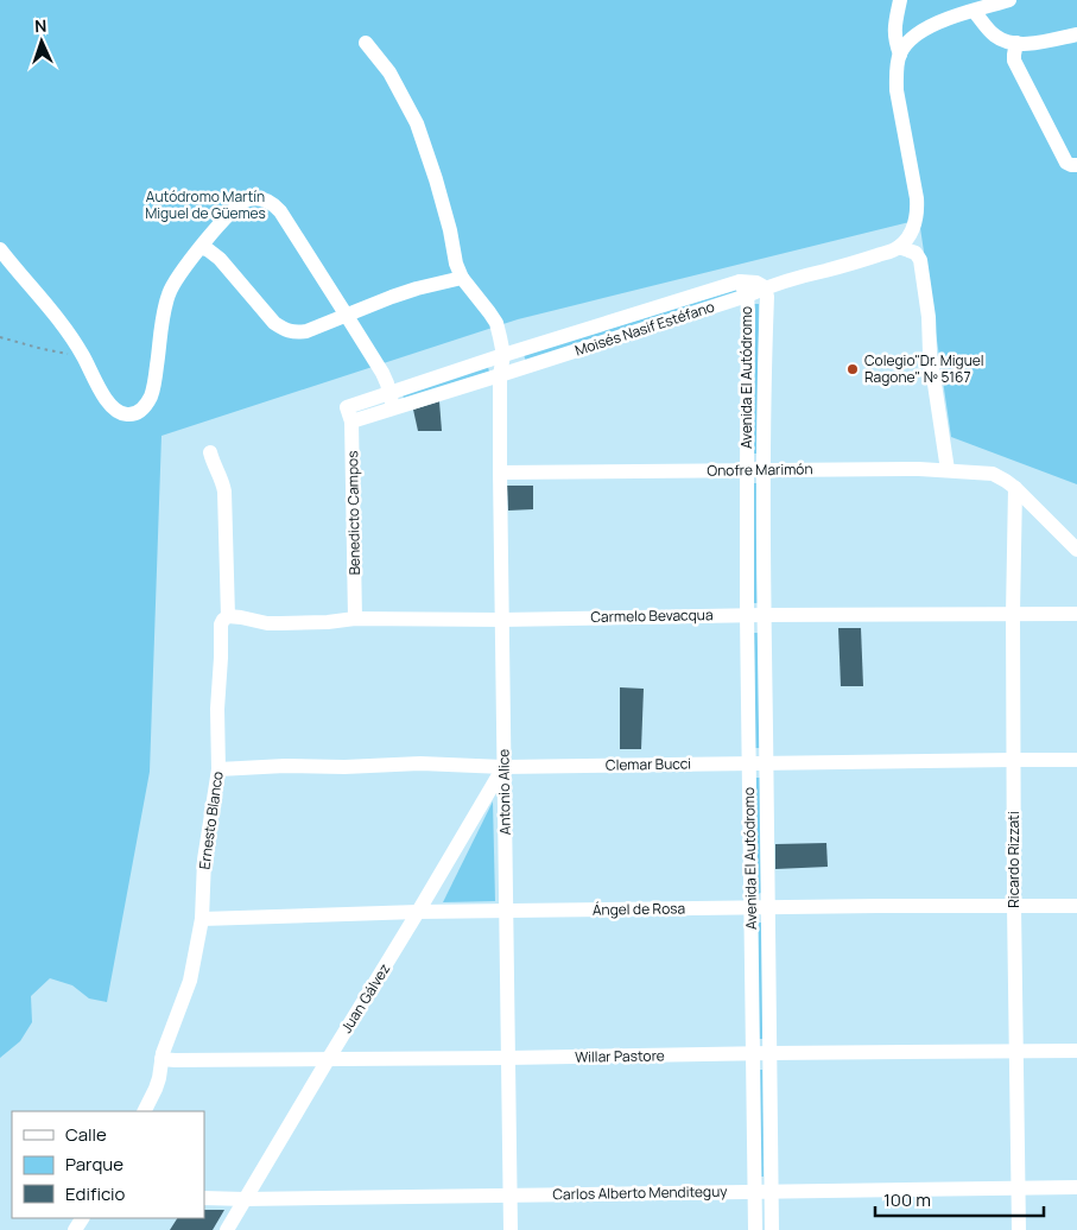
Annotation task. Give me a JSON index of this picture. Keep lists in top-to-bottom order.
{
  "streets": {
    "street": [
      "Moisés Nasif Estéfano",
      "Avenida El Autódromo",
      "Onofre Marimón",
      "Benedicto Campos",
      "Carmelo Bevacqua",
      "Clemar Bucci",
      "Antonio Alice",
      "Ernesto Blanco",
      "Ricardo Rizzati",
      "Ángel de Rosa",
      "Juan Gálvez",
      "Willar Pastore",
      "Carlos Alberto Menditeguy"
    ]
  },
  "crossings": [
    ["Moisés Nasif Estéfano", "Avenida El Autódromo"],
    ["Moisés Nasif Estéfano", "Benedicto Campos"],
    ["Moisés Nasif Estéfano", "Antonio Alice"],
    ["Avenida El Autódromo", "Onofre Marimón"],
    ["Avenida El Autódromo", "Carmelo Bevacqua"],
    ["Avenida El Autódromo", "Clemar Bucci"],
    ["Avenida El Autódromo", "Ángel de Rosa"],
    ["Avenida El Autódromo", "Willar Pastore"],
    ["Avenida El Autódromo", "Carlos Alberto Menditeguy"],
    ["Onofre Marimón", "Antonio Alice"],
    ["Onofre Marimón", "Ricardo Rizzati"],
    ["Benedicto Campos", "Carmelo Bevacqua"],
    ["Carmelo Bevacqua", "Antonio Alice"],
    ["Carmelo Bevacqua", "Ernesto Blanco"],
    ["Carmelo Bevacqua", "Ricardo Rizzati"],
    ["Clemar Bucci", "Antonio Alice"],
    ["Clemar Bucci", "Ernesto Blanco"],
    ["Clemar Bucci", "Ricardo Rizzati"],
    ["Clemar Bucci", "Juan Gálvez"],
    ["Antonio Alice", "Ángel de Rosa"],
    ["Antonio Alice", "Juan Gálvez"],
    ["Antonio Alice", "Willar Pastore"],
    ["Antonio Alice", "Carlos Alberto Menditeguy"],
    ["Ernesto Blanco", "Ángel de Rosa"],
    ["Ernesto Blanco", "Willar Pastore"],
    ["Ricardo Rizzati", "Ángel de Rosa"],
    ["Ricardo Rizzati", "Willar Pastore"],
    ["Ricardo Rizzati", "Carlos Alberto Menditeguy"],
    ["Ángel de Rosa", "Juan Gálvez"],
    ["Juan Gálvez", "Willar Pastore"],
    ["Juan Gálvez", "Carlos Alberto Menditeguy"]
  ],
  "parks": ["Autódromo Martín Miguel de Güemes"],
  "places": ["Colegio\"Dr. Miguel Ragone\" Nº 5167"],
  "legend": ["Calle", "Parque", "Edificio"],
  "scale_bar": "100 m",
  "north": "top"
}
